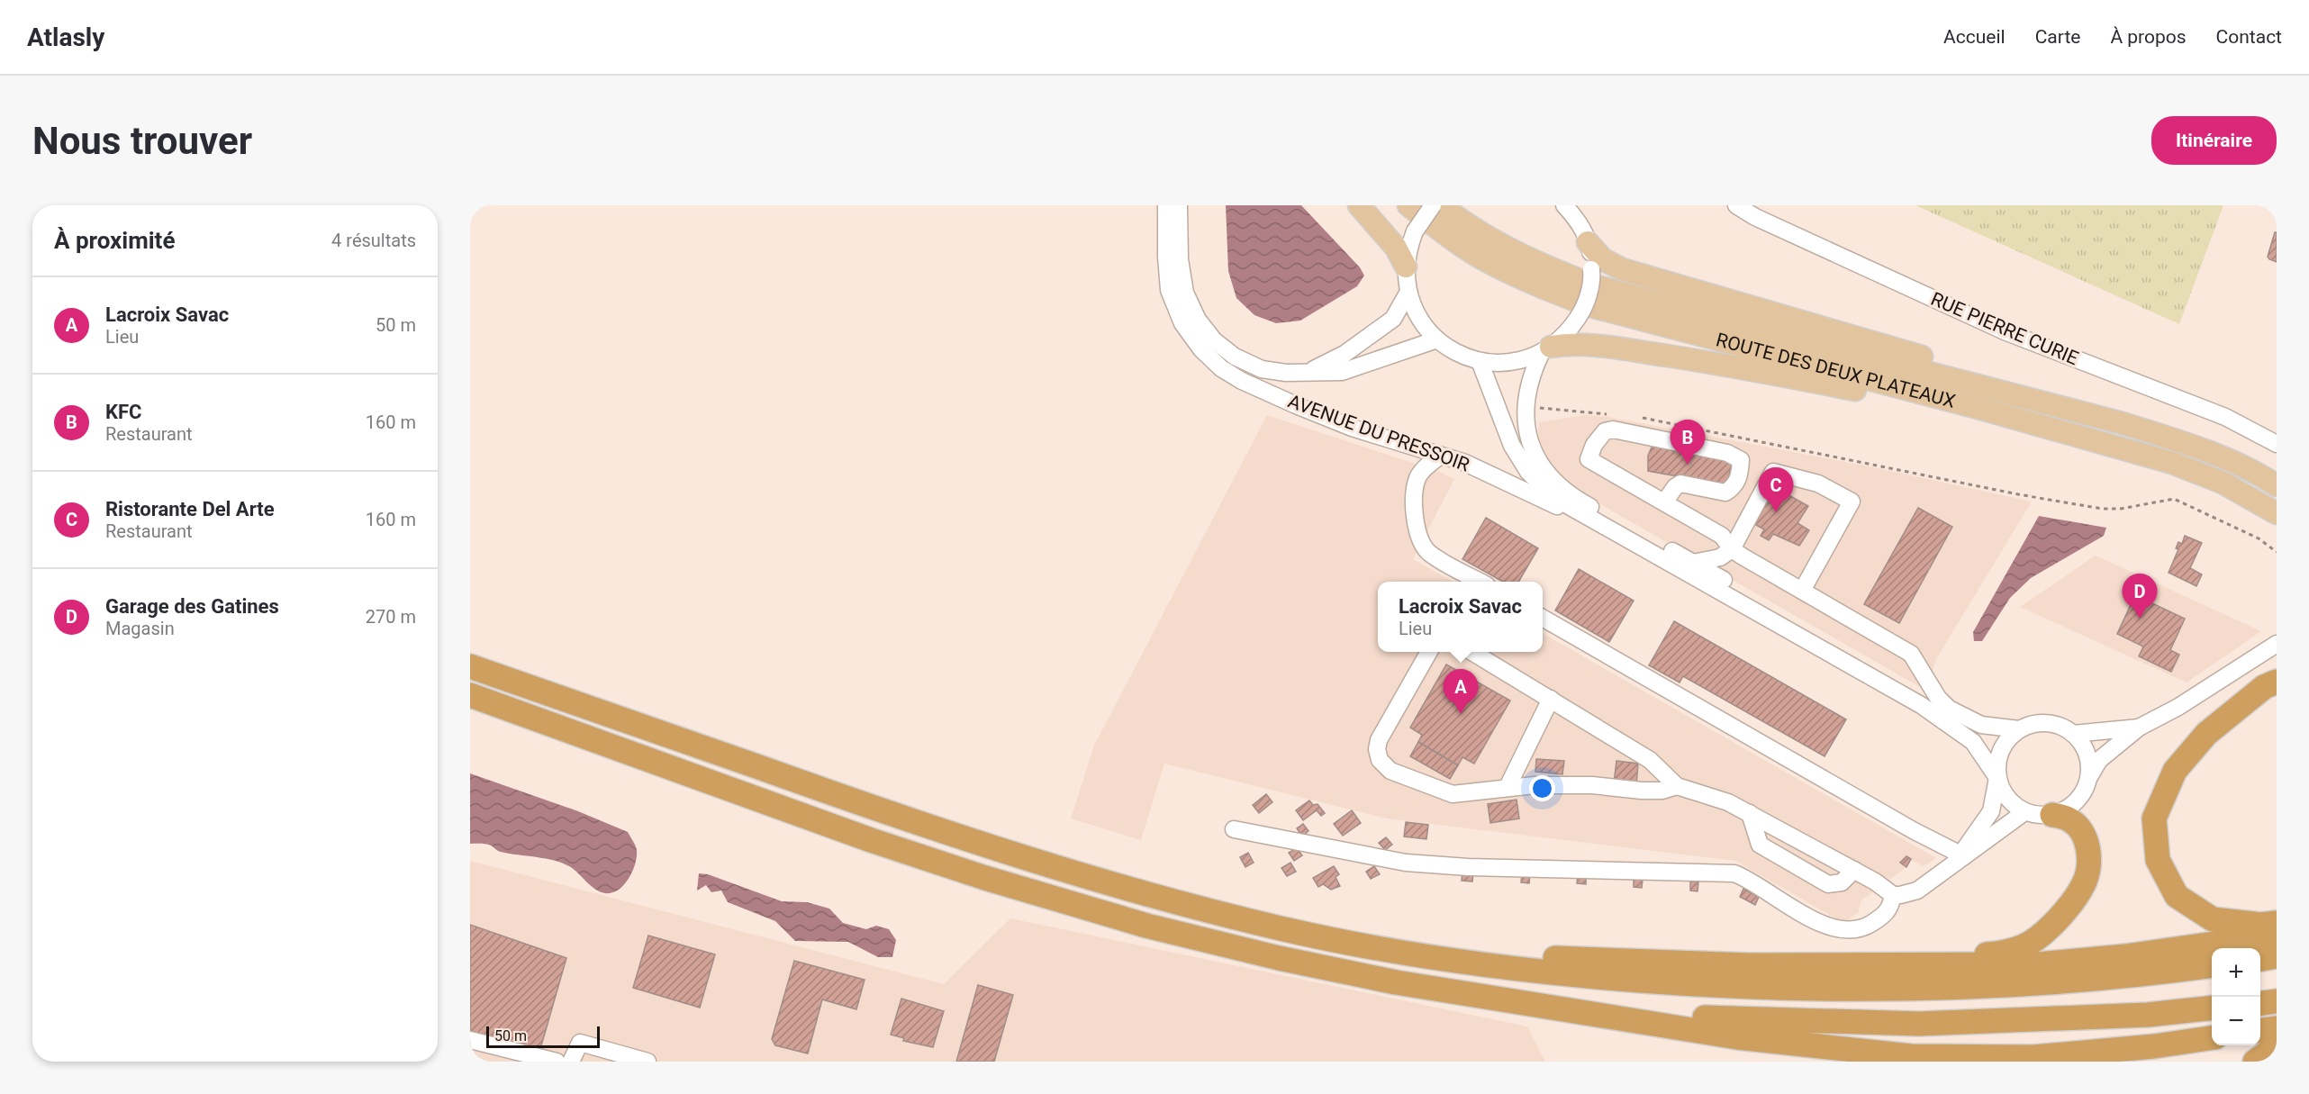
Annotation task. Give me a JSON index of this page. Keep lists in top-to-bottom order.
{
  "streets": {
    "main road": ["ROUTE DES DEUX PLATEAUX"],
    "street": ["RUE PIERRE CURIE", "AVENUE DU PRESSOIR"]
  },
  "scale_bar": "50 m",
  "page": {
    "header": "Atlasly",
    "nav": [
      "Accueil",
      "Carte",
      "À propos",
      "Contact"
    ],
    "buttons": "Itinéraire",
    "title": "Nous trouver",
    "heading": ["À proximité", "4 résultats"],
    "list": [
      {
        "mark": "A",
        "name": "Lacroix Savac",
        "note": "Lieu",
        "value": "50 m"
      },
      {
        "mark": "B",
        "name": "KFC",
        "note": "Restaurant",
        "value": "160 m"
      },
      {
        "mark": "C",
        "name": "Ristorante Del Arte",
        "note": "Restaurant",
        "value": "160 m"
      },
      {
        "mark": "D",
        "name": "Garage des Gatines",
        "note": "Magasin",
        "value": "270 m"
      }
    ],
    "pins": [
      "B",
      "C",
      "D",
      "A"
    ],
    "popup": ["Lacroix Savac", "Lieu"],
    "map_buttons": ["+", "−"],
    "scale": "50 m"
  }
}
